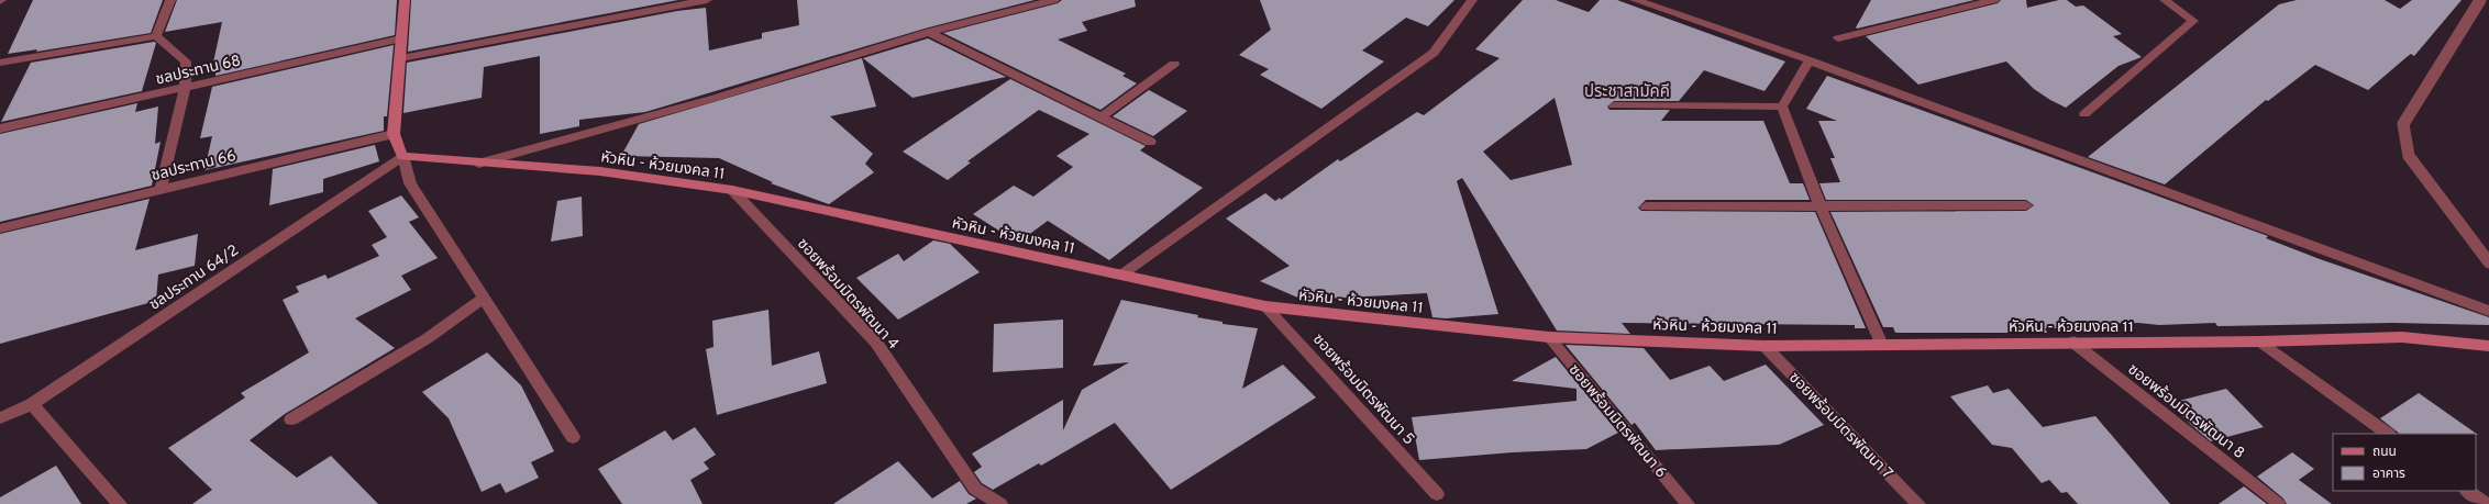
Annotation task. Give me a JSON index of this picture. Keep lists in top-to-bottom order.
{
  "streets": {
    "street": [
      "ชลประทาน 68",
      "ชลประทาน 66",
      "หัวหิน - ห้วยมงคล 11",
      "ชลประทาน 64/2",
      "ซอยพร้อมมิตรพัฒนา 4",
      "ซอยพร้อมมิตรพัฒนา 5",
      "ซอยพร้อมมิตรพัฒนา 6",
      "ซอยพร้อมมิตรพัฒนา 7"
    ],
    "lane": ["ซอยพร้อมมิตรพัฒนา 8"]
  },
  "crossings": [
    ["หัวหิน - ห้วยมงคล 11", "ชลประทาน 64/2"],
    ["หัวหิน - ห้วยมงคล 11", "ซอยพร้อมมิตรพัฒนา 4"],
    ["หัวหิน - ห้วยมงคล 11", "ซอยพร้อมมิตรพัฒนา 5"],
    ["หัวหิน - ห้วยมงคล 11", "ซอยพร้อมมิตรพัฒนา 8"],
    ["หัวหิน - ห้วยมงคล 11", "ซอยพร้อมมิตรพัฒนา 6"],
    ["หัวหิน - ห้วยมงคล 11", "ซอยพร้อมมิตรพัฒนา 7"]
  ],
  "districts": ["ประชาสามัคคี"],
  "legend": ["ถนน", "อาคาร"]
}
